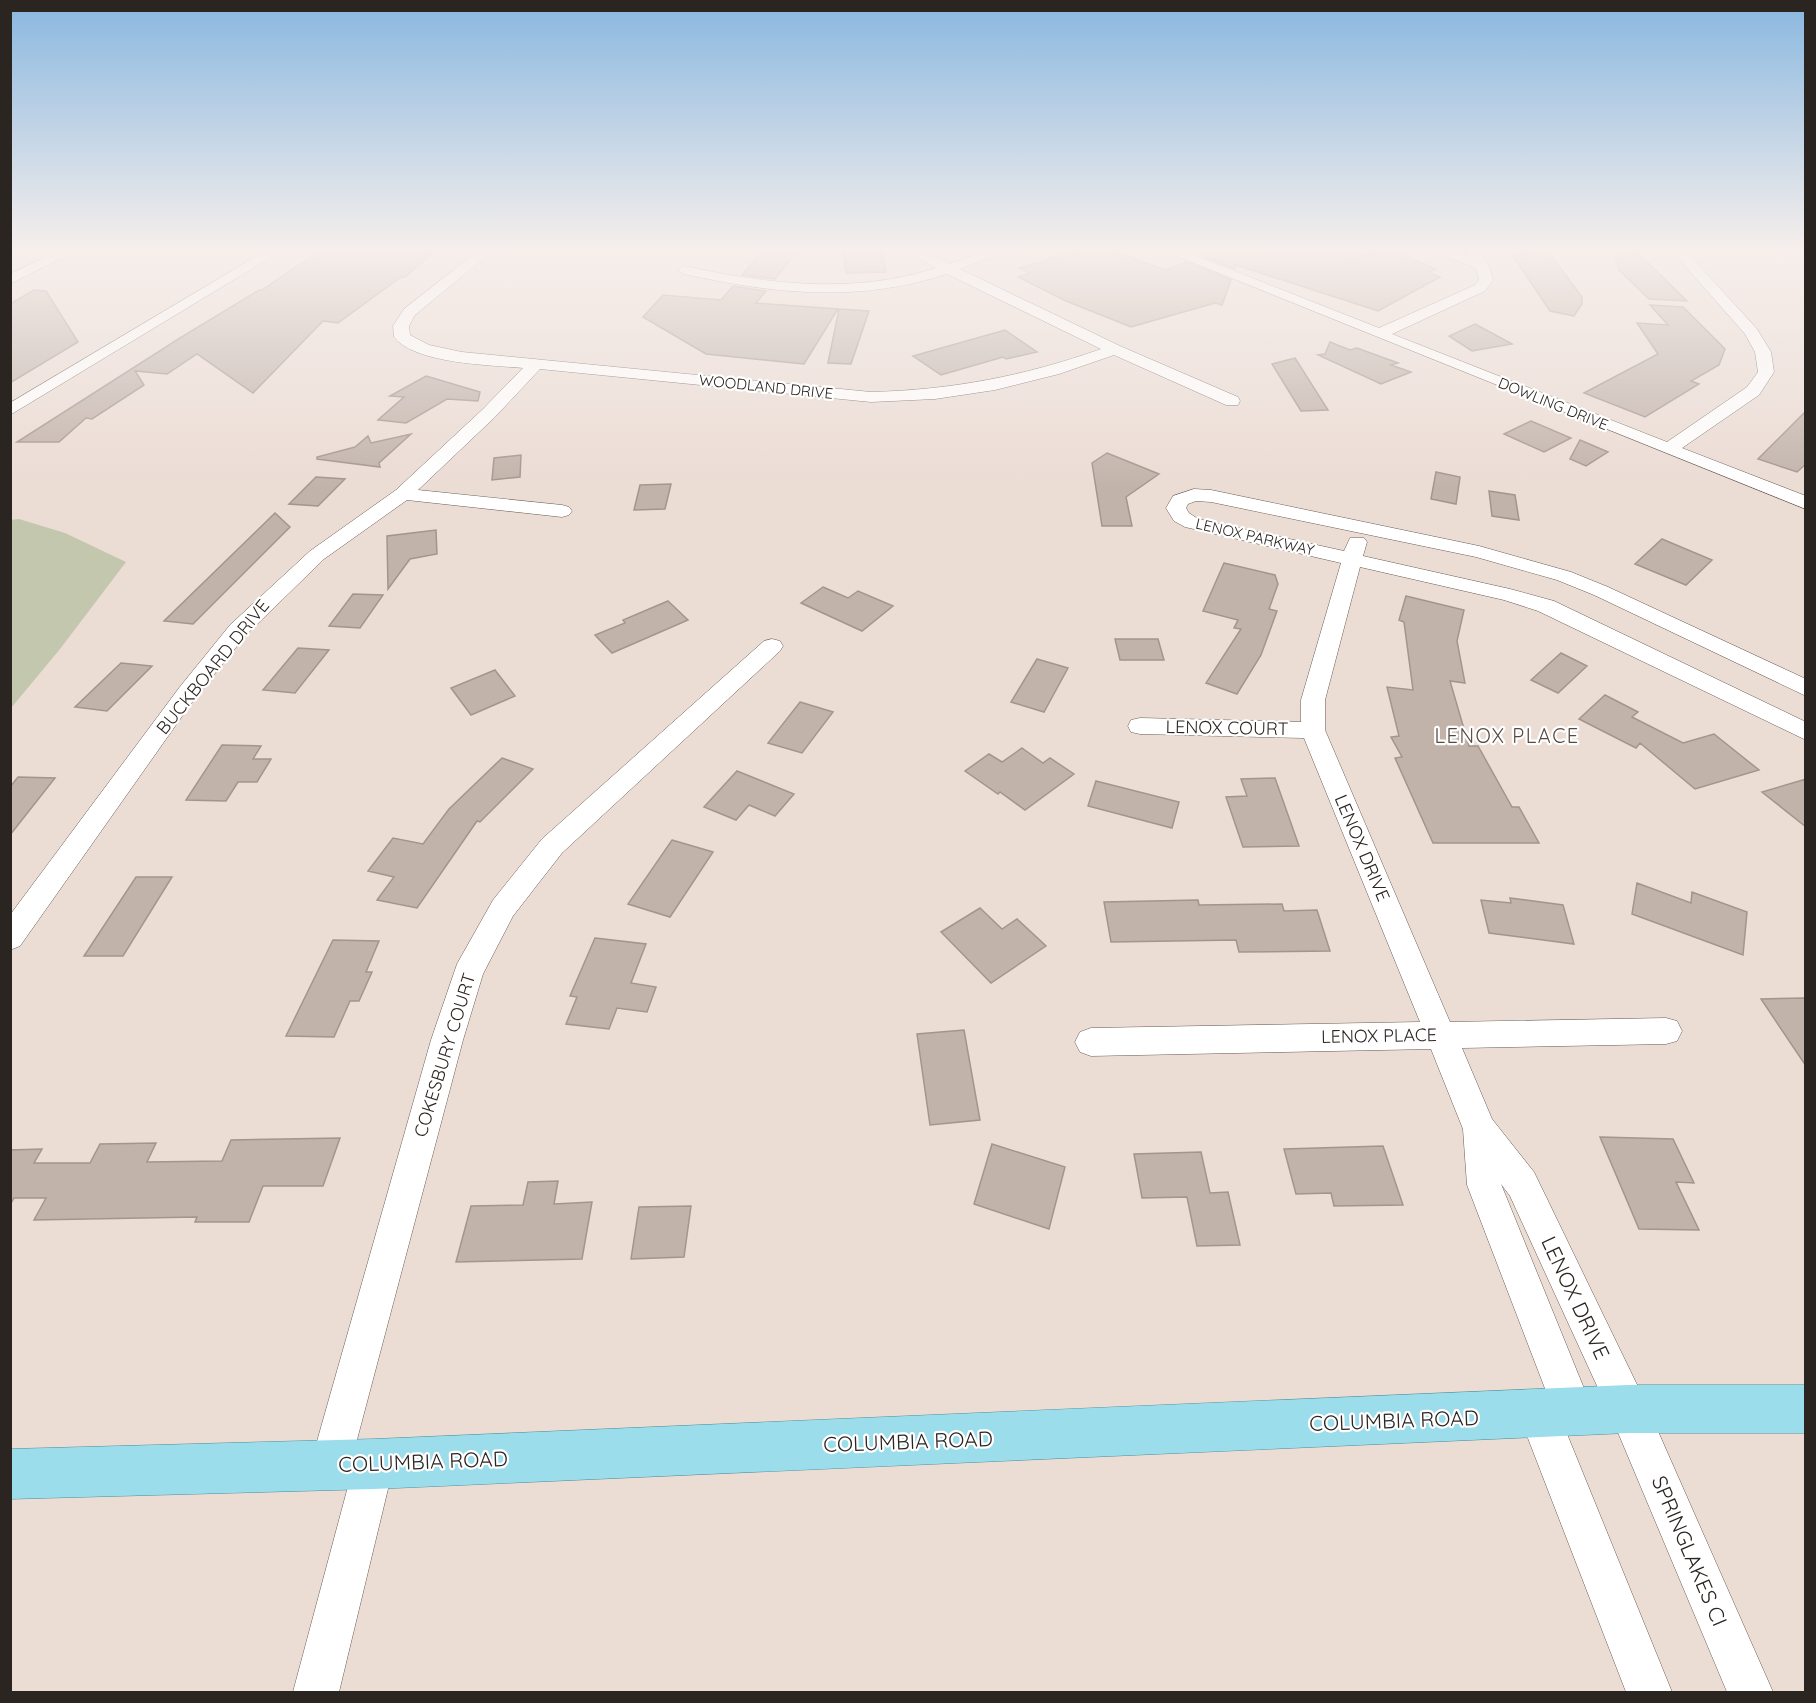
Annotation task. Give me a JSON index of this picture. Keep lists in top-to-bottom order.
{
  "streets": {
    "main road": ["COLUMBIA ROAD"],
    "street": [
      "WOODLAND DRIVE",
      "DOWLING DRIVE",
      "LENOX PARKWAY",
      "BUCKBOARD DRIVE",
      "LENOX COURT",
      "LENOX DRIVE",
      "LENOX PLACE",
      "COKESBURY COURT",
      "SPRINGLAKES CI"
    ]
  },
  "crossings": [
    ["WOODLAND DRIVE", "BUCKBOARD DRIVE"],
    ["LENOX PARKWAY", "LENOX DRIVE"],
    ["LENOX COURT", "LENOX DRIVE"],
    ["LENOX DRIVE", "LENOX PLACE"],
    ["LENOX DRIVE", "COLUMBIA ROAD"],
    ["LENOX DRIVE", "SPRINGLAKES CI"],
    ["COKESBURY COURT", "COLUMBIA ROAD"],
    ["COLUMBIA ROAD", "SPRINGLAKES CI"]
  ],
  "districts": ["LENOX PLACE"]
}
